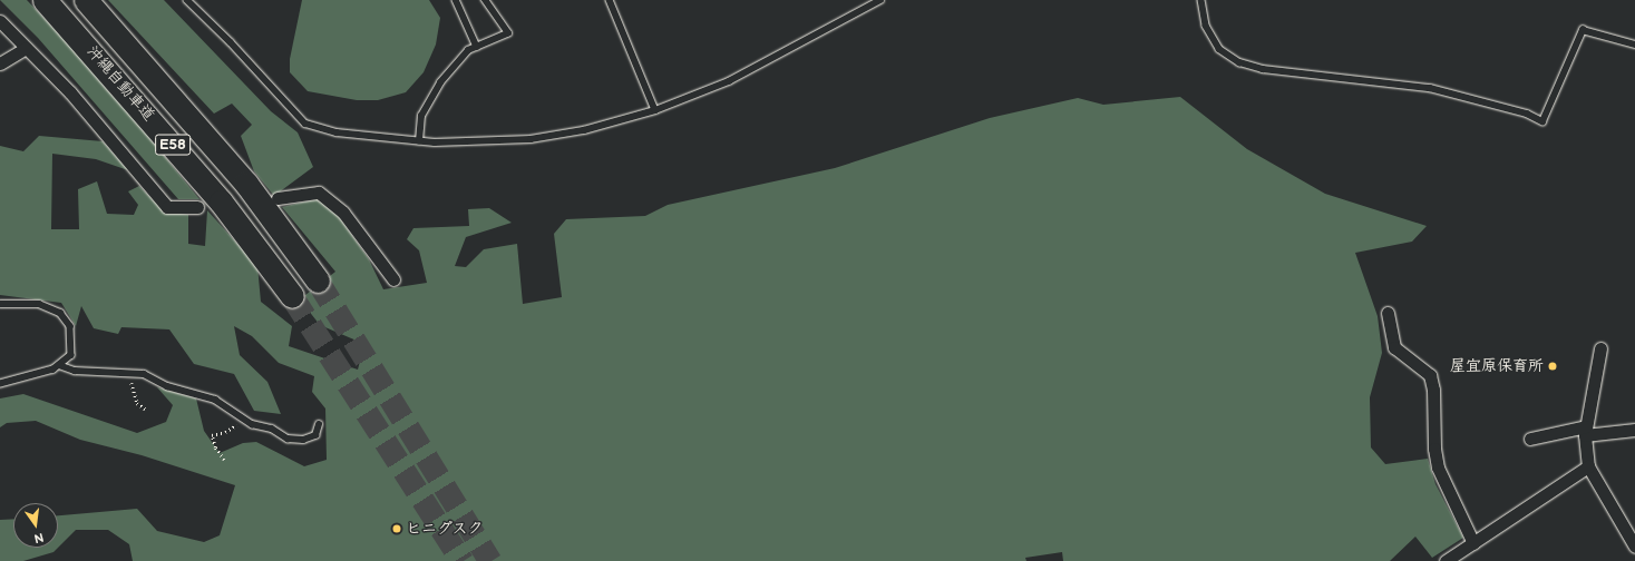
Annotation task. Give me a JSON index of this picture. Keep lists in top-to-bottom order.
{
  "streets": {
    "highway": ["沖縄自動車道", "E58"]
  },
  "places": ["屋宜原保育所", "ヒニグスク"],
  "north": "bottom"
}
